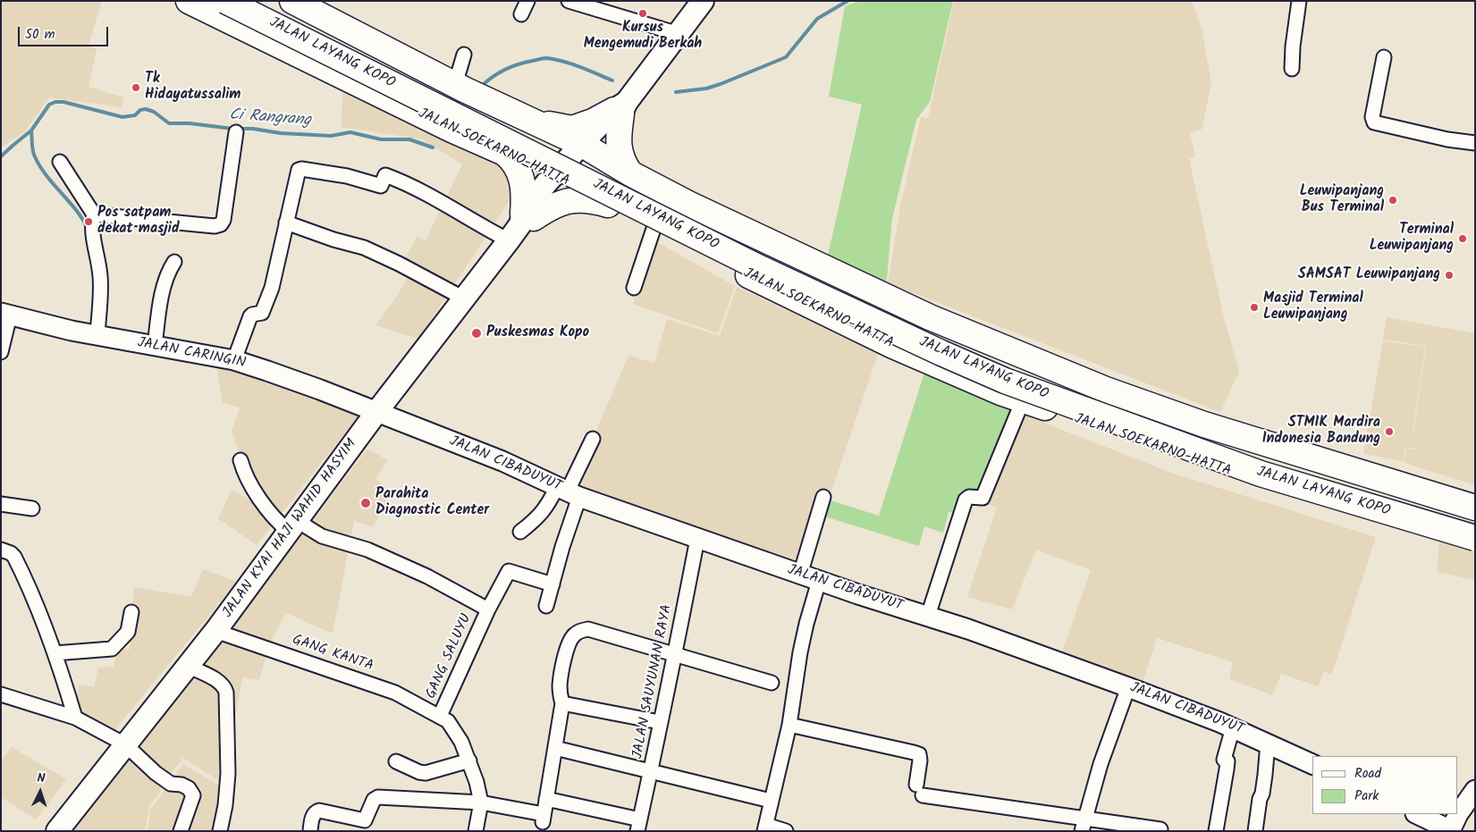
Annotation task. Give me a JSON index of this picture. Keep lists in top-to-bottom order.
{
  "streets": {
    "highway": ["JALAN LAYANG KOPO", "JALAN SOEKARNO-HATTA"],
    "main road": ["JALAN KYAI HAJI WAHID HASYIM"],
    "street": [
      "JALAN CARINGIN",
      "JALAN CIBADUYUT",
      "GANG KANTA",
      "GANG SALUYU",
      "JALAN SAUYUNAN RAYA"
    ]
  },
  "crossings": [
    ["JALAN SOEKARNO-HATTA", "JALAN KYAI HAJI WAHID HASYIM"],
    ["JALAN CARINGIN", "JALAN CIBADUYUT"],
    ["JALAN CARINGIN", "JALAN KYAI HAJI WAHID HASYIM"],
    ["JALAN CIBADUYUT", "JALAN KYAI HAJI WAHID HASYIM"],
    ["JALAN CIBADUYUT", "JALAN SAUYUNAN RAYA"],
    ["JALAN KYAI HAJI WAHID HASYIM", "GANG KANTA"],
    ["GANG KANTA", "GANG SALUYU"]
  ],
  "water": ["Ci Rangrang"],
  "places": [
    "Kursus Mengemudi Berkah",
    "Tk Hidayatussalim",
    "Leuwipanjang Bus Terminal",
    "Pos satpam dekat masjid",
    "Terminal Leuwipanjang",
    "SAMSAT Leuwipanjang",
    "Masjid Terminal Leuwipanjang",
    "Puskesmas Kopo",
    "STMIK Mardira Indonesia Bandung",
    "Parahita Diagnostic Center"
  ],
  "legend": ["Road", "Park"],
  "scale_bar": "50 m",
  "north": "top"
}
